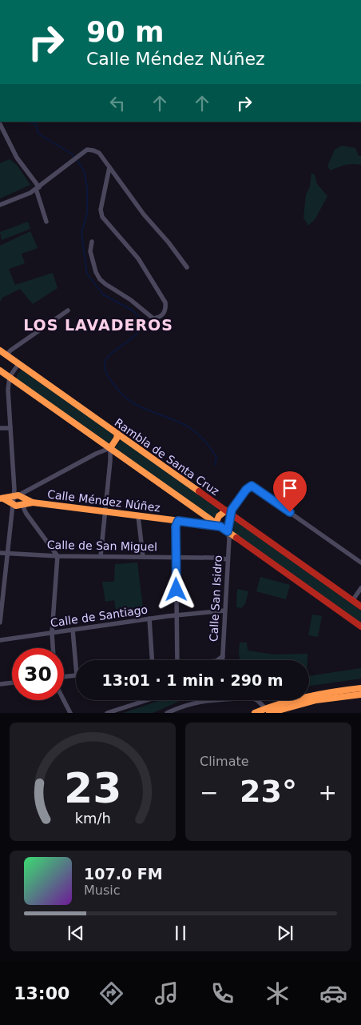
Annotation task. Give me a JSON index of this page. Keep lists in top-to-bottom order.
{
  "streets": {
    "main road": ["Rambla de Santa Cruz", "Calle Méndez Núñez"],
    "street": ["Calle de San Miguel", "Calle San Isidro", "Calle de Santiago"]
  },
  "crossings": [
    ["Calle de San Miguel", "Calle San Isidro"],
    ["Calle San Isidro", "Calle de Santiago"]
  ],
  "districts": ["LOS LAVADEROS"],
  "page": {
    "turn": ["90 m", "Calle Méndez Núñez"],
    "limit": "30",
    "trip": "13:01 · 1 min · 290 m",
    "tile": "Climate",
    "heat": ["−", "23°", "+"],
    "song": ["107.0 FM", "Music"],
    "tabs": "13:00",
    "gauge": ["23", "km/h"]
  }
}
